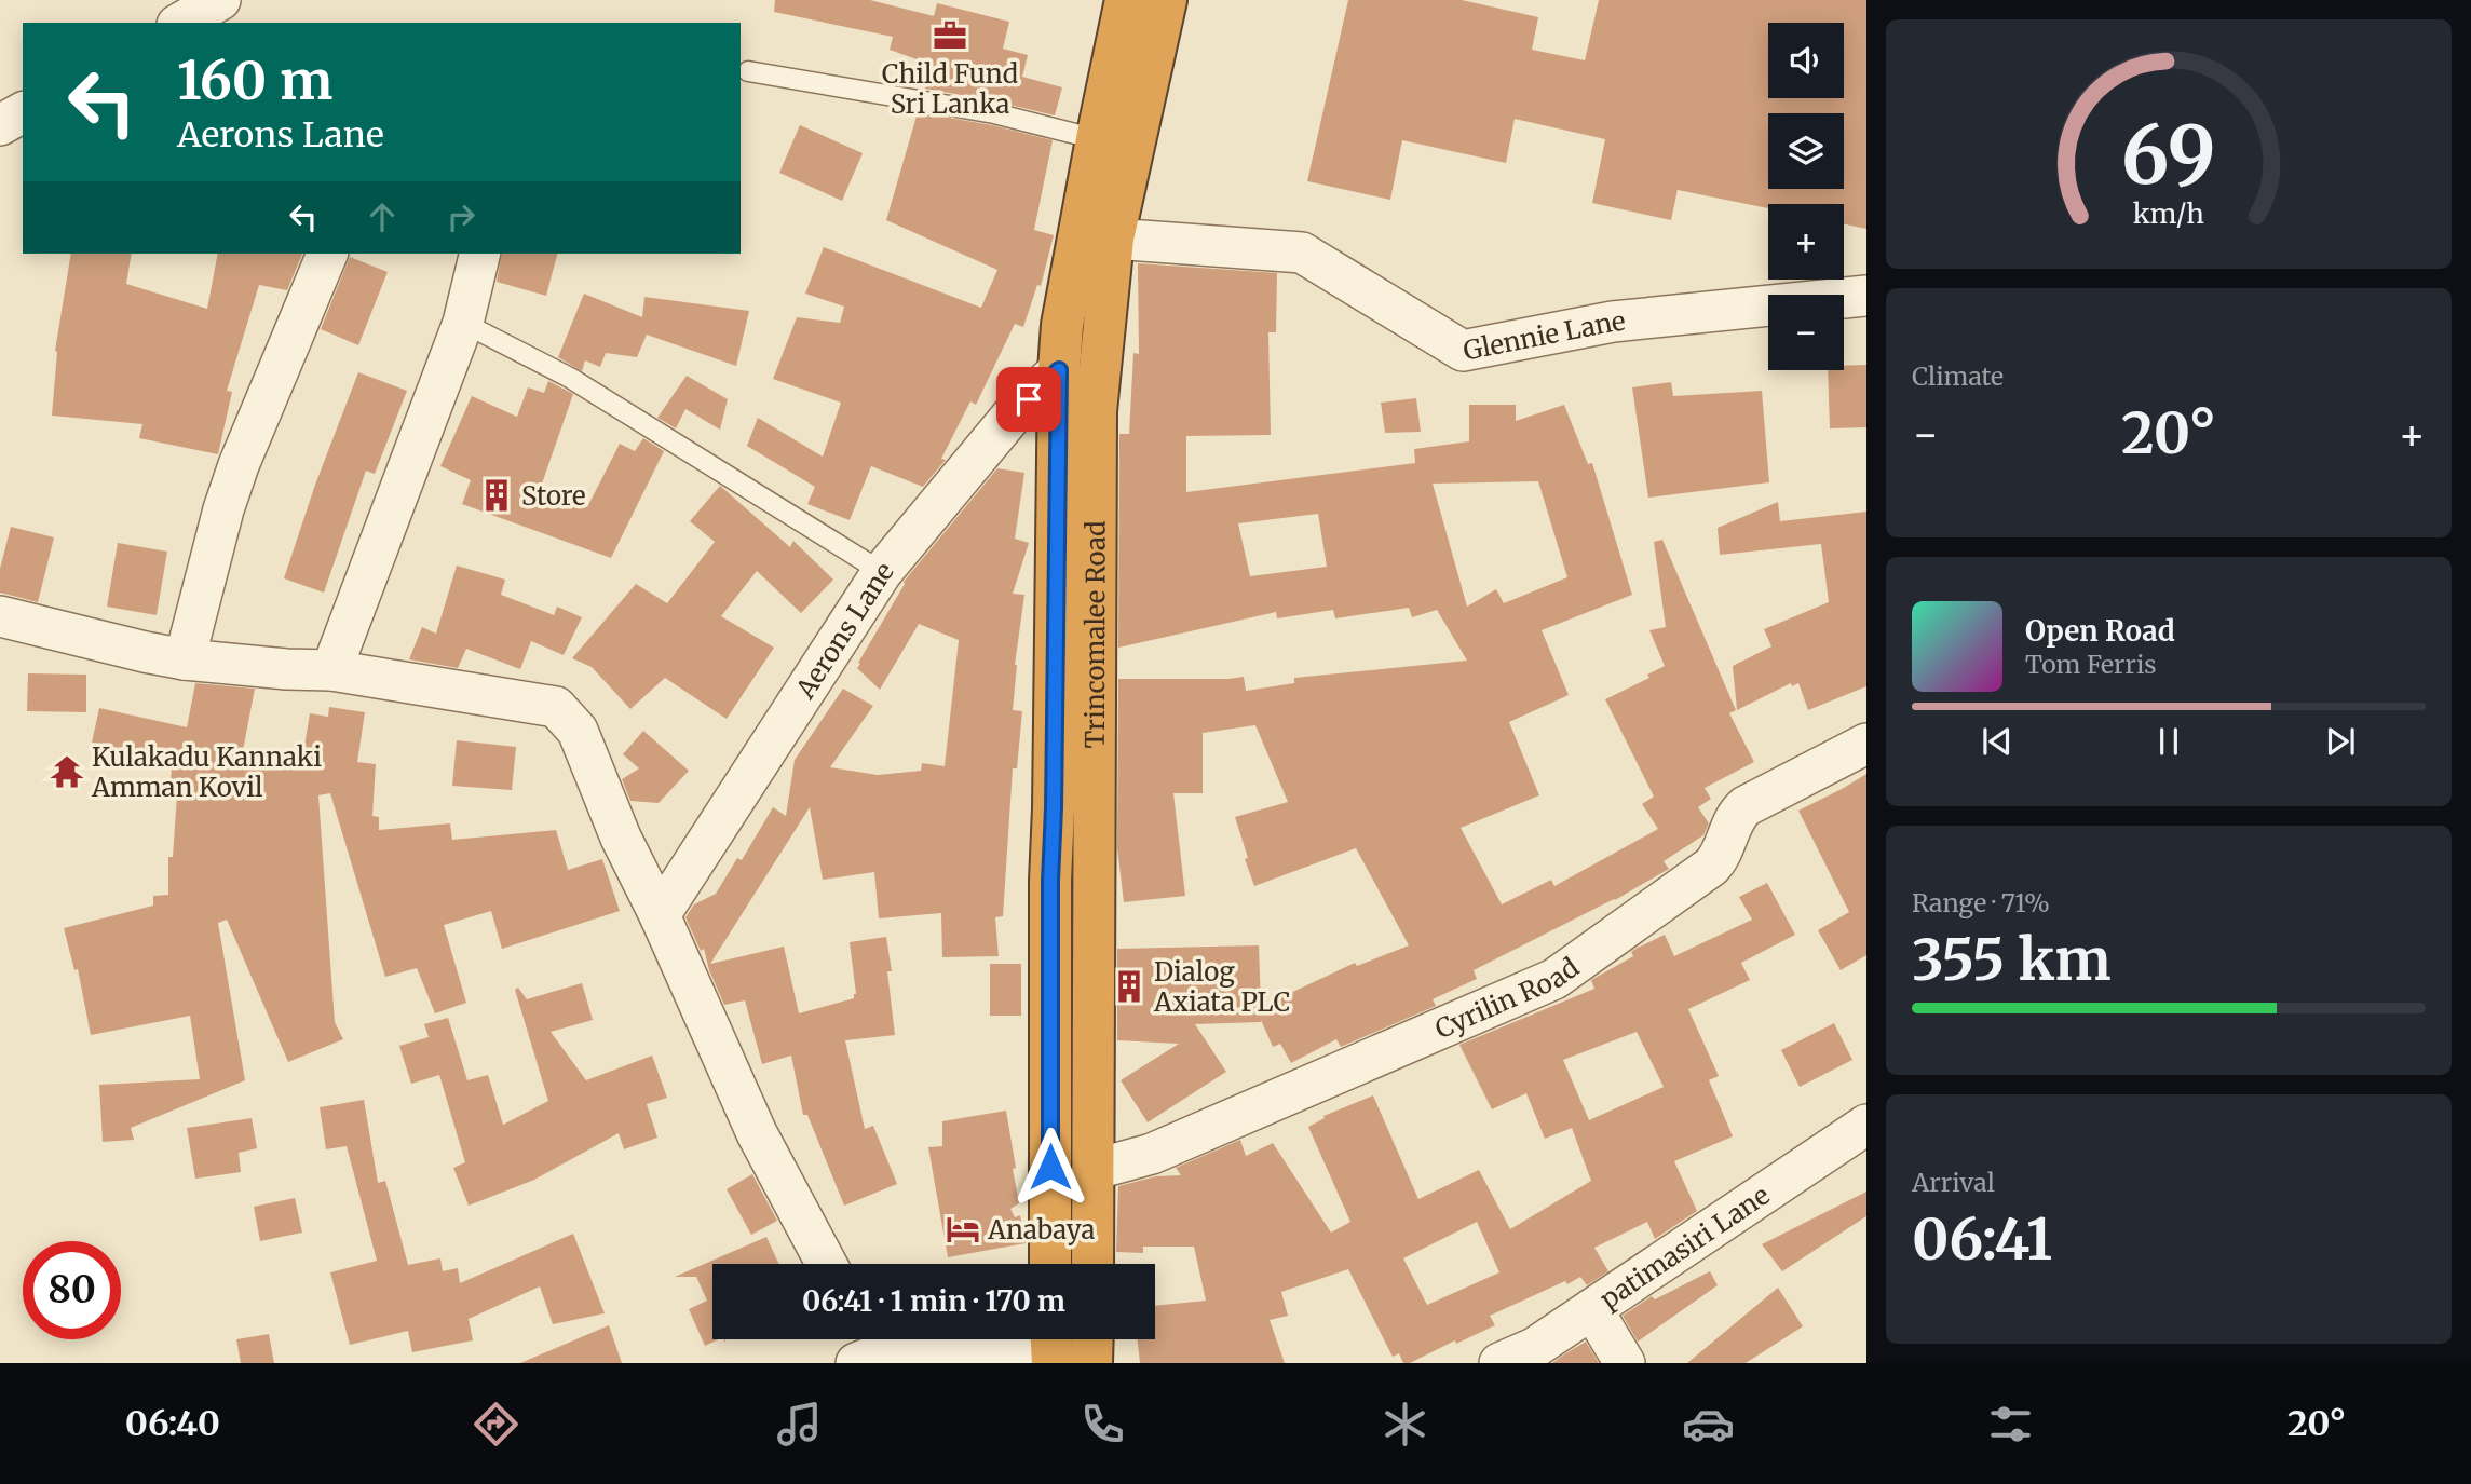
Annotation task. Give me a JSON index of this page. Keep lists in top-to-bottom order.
{
  "streets": {
    "highway": ["Trincomalee Road"],
    "street": [
      "Glennie Lane",
      "Aerons Lane",
      "Cyrilin Road",
      "patimasiri Lane"
    ]
  },
  "crossings": [
    ["Glennie Lane", "Trincomalee Road"],
    ["Aerons Lane", "Trincomalee Road"],
    ["Trincomalee Road", "Cyrilin Road"]
  ],
  "places": {
    "office": ["Child Fund Sri Lanka"],
    "building": ["Store", "Dialog Axiata PLC"],
    "temple": ["Kulakadu Kannaki Amman Kovil"],
    "hotel": ["Anabaya"]
  },
  "page": {
    "map_buttons": ["+", "−"],
    "turn": ["160 m", "Aerons Lane"],
    "tile": [
      "Climate",
      ["Range · 71%", "355 km"],
      ["Arrival", "06:41"]
    ],
    "heat": ["−", "20°", "+"],
    "song": ["Open Road", "Tom Ferris"],
    "limit": "80",
    "trip": "06:41 · 1 min · 170 m",
    "tabs": ["06:40", "20°"],
    "gauge": ["69", "km/h"]
  }
}
